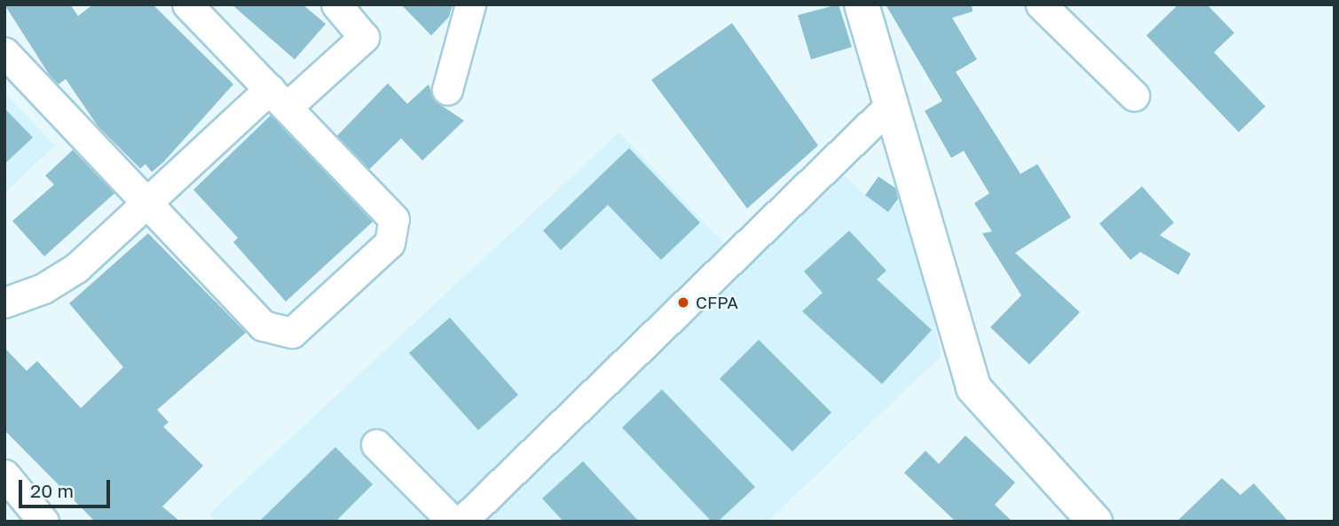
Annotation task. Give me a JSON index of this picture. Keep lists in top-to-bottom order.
{
  "places": ["CFPA"],
  "scale_bar": "20 m"
}
